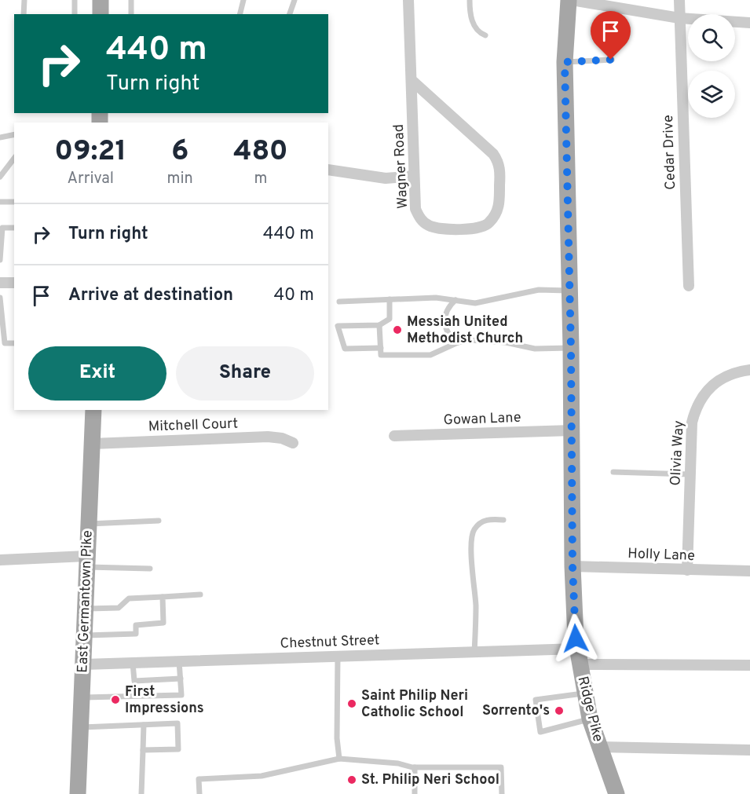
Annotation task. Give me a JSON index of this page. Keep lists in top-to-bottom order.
{
  "streets": {
    "main road": ["East Germantown Pike", "Ridge Pike"],
    "street": [
      "Cedar Drive",
      "Wagner Road",
      "Gowan Lane",
      "Mitchell Court",
      "Olivia Way",
      "Holly Lane",
      "Chestnut Street"
    ]
  },
  "crossings": [
    ["Gowan Lane", "Ridge Pike"],
    ["Mitchell Court", "East Germantown Pike"],
    ["Olivia Way", "Holly Lane"],
    ["Holly Lane", "Ridge Pike"],
    ["East Germantown Pike", "Chestnut Street"],
    ["Chestnut Street", "Ridge Pike"]
  ],
  "places": [
    "Messiah United Methodist Church",
    "First Impressions",
    "Saint Philip Neri Catholic School",
    "Sorrento's",
    "St. Philip Neri School"
  ],
  "page": {
    "turn": ["440 m", "Turn right"],
    "eta": [
      "09:21",
      "Arrival",
      "6",
      "min",
      "480",
      "m"
    ],
    "list": [
      {
        "name": "Turn right",
        "value": "440 m"
      },
      {
        "name": "Arrive at destination",
        "value": "40 m"
      }
    ],
    "buttons": ["Exit", "Share"]
  }
}
